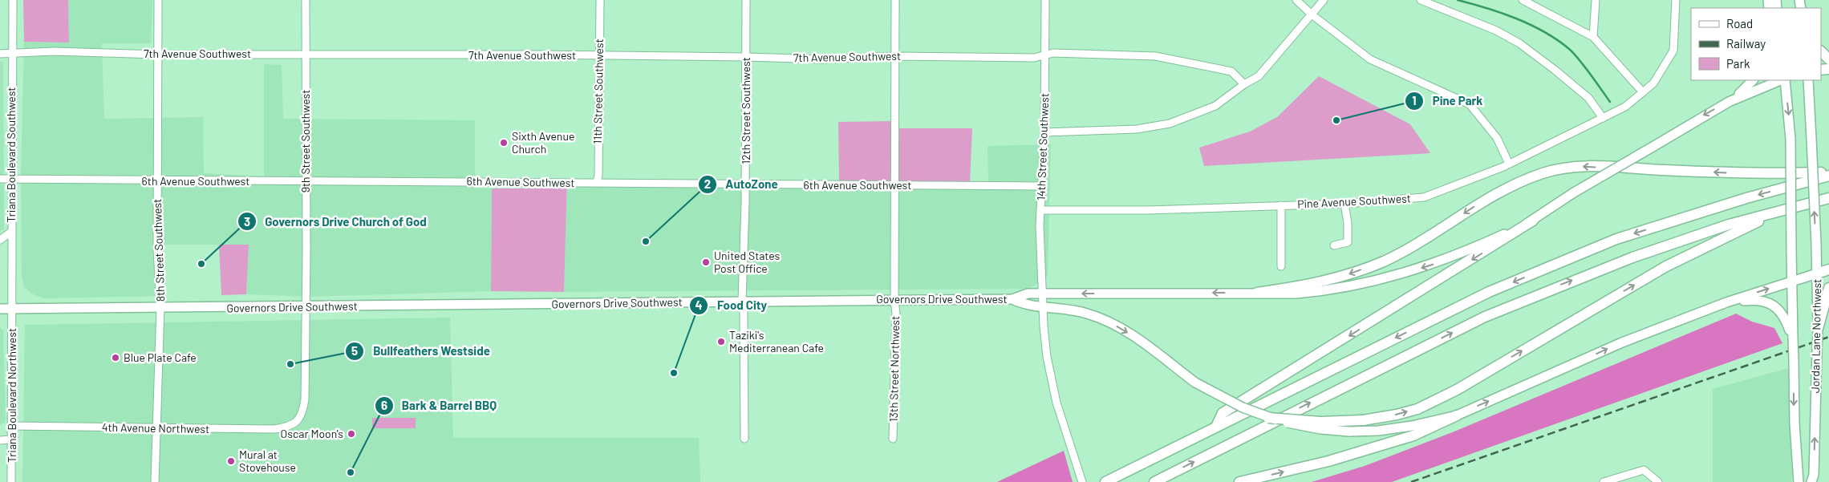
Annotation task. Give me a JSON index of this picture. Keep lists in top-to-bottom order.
{
  "streets": {
    "main road": ["Governors Drive Southwest", "Jordan Lane Northwest"],
    "street": [
      "7th Avenue Southwest",
      "11th Street Southwest",
      "12th Street Southwest",
      "9th Street Southwest",
      "14th Street Southwest",
      "Triana Boulevard Southwest",
      "6th Avenue Southwest",
      "Pine Avenue Southwest",
      "8th Street Southwest",
      "13th Street Northwest",
      "Triana Boulevard Northwest",
      "4th Avenue Northwest"
    ]
  },
  "crossings": [
    ["7th Avenue Southwest", "11th Street Southwest"],
    ["7th Avenue Southwest", "12th Street Southwest"],
    ["7th Avenue Southwest", "9th Street Southwest"],
    ["7th Avenue Southwest", "14th Street Southwest"],
    ["7th Avenue Southwest", "Triana Boulevard Southwest"],
    ["7th Avenue Southwest", "8th Street Southwest"],
    ["7th Avenue Southwest", "13th Street Northwest"],
    ["11th Street Southwest", "6th Avenue Southwest"],
    ["12th Street Southwest", "6th Avenue Southwest"],
    ["12th Street Southwest", "Governors Drive Southwest"],
    ["9th Street Southwest", "6th Avenue Southwest"],
    ["9th Street Southwest", "Governors Drive Southwest"],
    ["9th Street Southwest", "4th Avenue Northwest"],
    ["14th Street Southwest", "6th Avenue Southwest"],
    ["14th Street Southwest", "Pine Avenue Southwest"],
    ["14th Street Southwest", "Governors Drive Southwest"],
    ["Triana Boulevard Southwest", "6th Avenue Southwest"],
    ["Triana Boulevard Southwest", "Governors Drive Southwest"],
    ["Triana Boulevard Southwest", "Triana Boulevard Northwest"],
    ["6th Avenue Southwest", "8th Street Southwest"],
    ["6th Avenue Southwest", "13th Street Northwest"],
    ["8th Street Southwest", "Governors Drive Southwest"],
    ["8th Street Southwest", "4th Avenue Northwest"],
    ["Governors Drive Southwest", "13th Street Northwest"],
    ["Governors Drive Southwest", "Triana Boulevard Northwest"],
    ["Triana Boulevard Northwest", "4th Avenue Northwest"]
  ],
  "one_way": ["Governors Drive Southwest"],
  "places": [
    "Pine Park",
    "Sixth Avenue Church",
    "AutoZone",
    "United States Post Office",
    "Governors Drive Church of God",
    "Taziki's Mediterranean Cafe",
    "Blue Plate Cafe",
    "Bullfeathers Westside",
    "Food City",
    "Oscar Moon's",
    "Mural at Stovehouse",
    "Bark & Barrel BBQ"
  ],
  "legend": ["Road", "Railway", "Park"]
}
